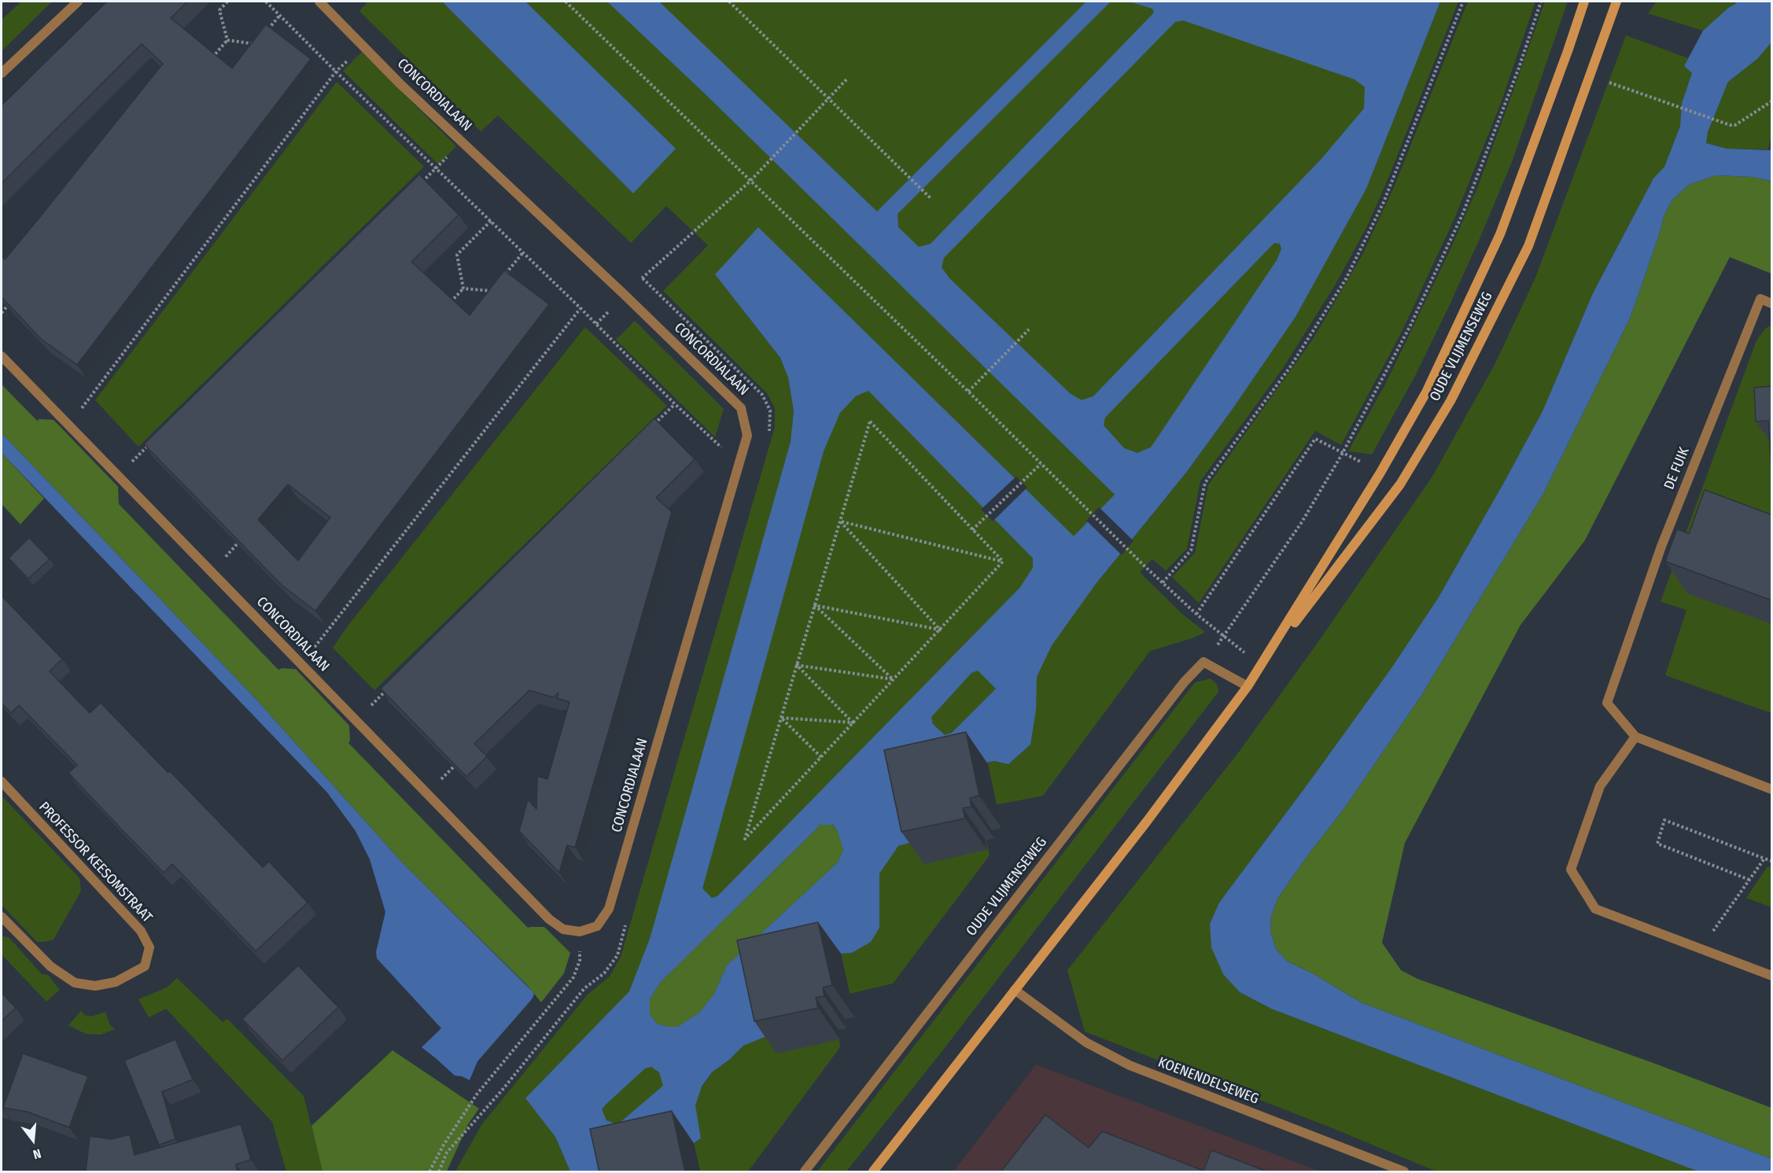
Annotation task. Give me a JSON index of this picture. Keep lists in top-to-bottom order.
{
  "streets": {
    "street": [
      "CONCORDIALAAN",
      "OUDE VLIJMENSEWEG",
      "DE FUIK",
      "PROFESSOR KEESOMSTRAAT",
      "KOENENDELSEWEG"
    ]
  },
  "crossings": [
    ["OUDE VLIJMENSEWEG", "KOENENDELSEWEG"]
  ],
  "north": "bottom"
}
